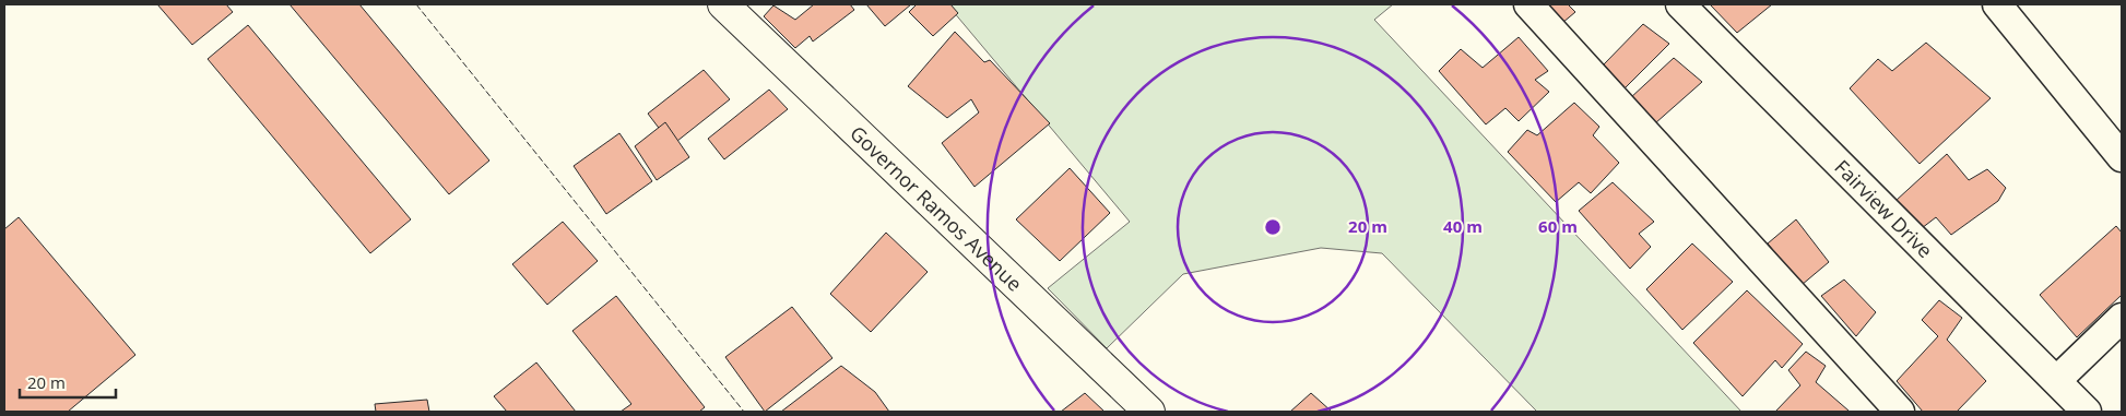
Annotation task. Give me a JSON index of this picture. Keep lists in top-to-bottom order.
{
  "streets": {
    "main road": ["Governor Ramos Avenue"],
    "street": ["Fairview Drive"]
  },
  "scale_bar": "20 m",
  "rings": ["20 m", "40 m", "60 m"]
}
